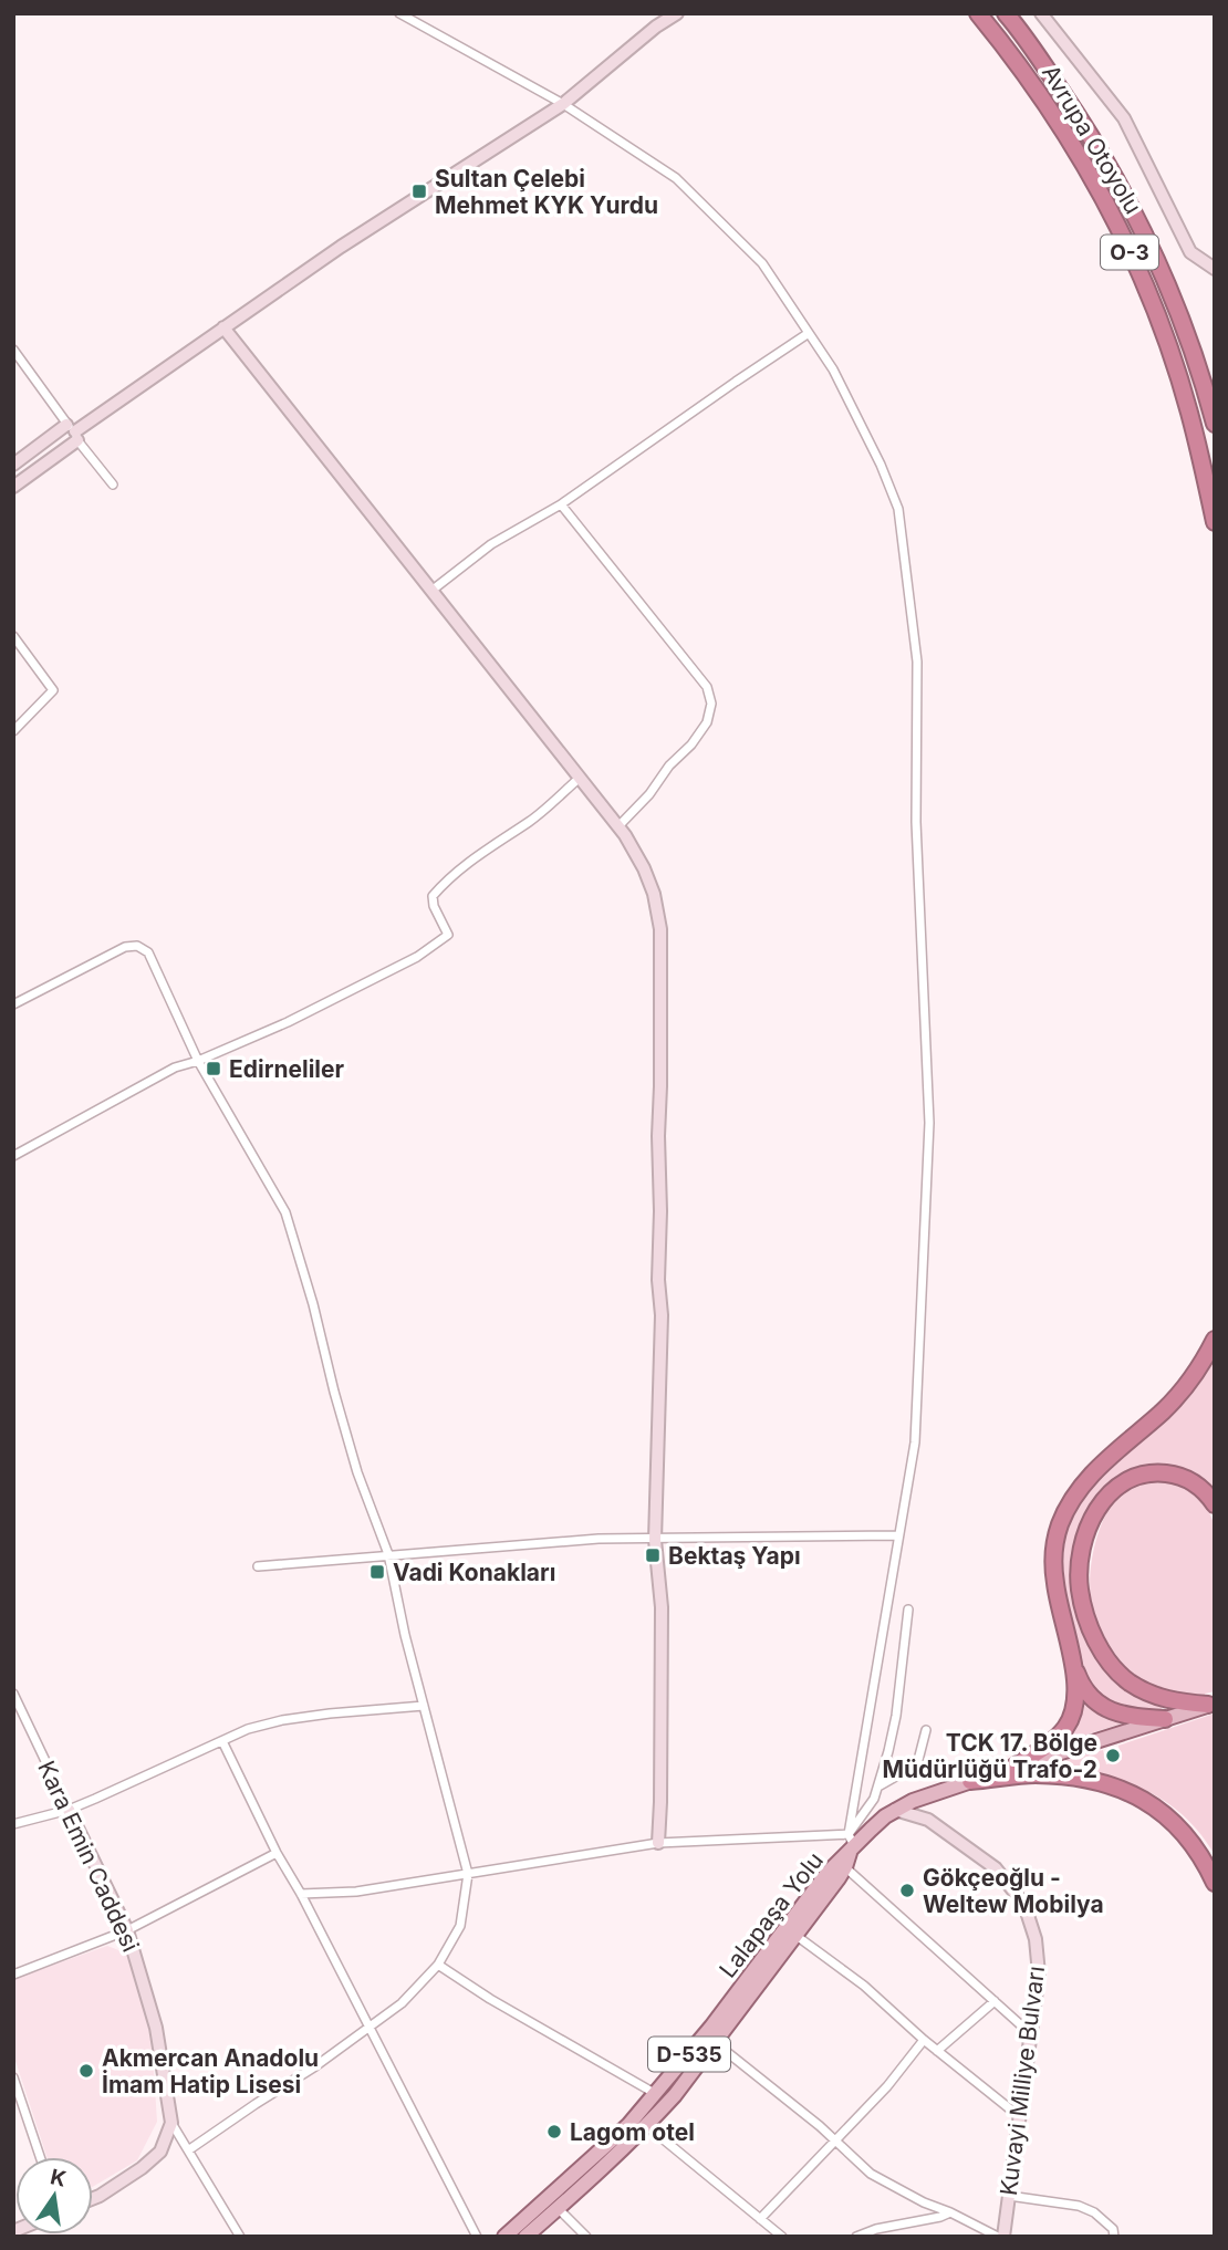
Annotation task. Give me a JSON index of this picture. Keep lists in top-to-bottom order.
{
  "streets": {
    "highway": ["Avrupa Otoyolu", "O-3"],
    "main road": ["Lalapaşa Yolu", "D-535"],
    "street": ["Kara Emin Caddesi", "Kuvayi Milliye Bulvarı"]
  },
  "crossings": [
    ["Lalapaşa Yolu", "D-535"],
    ["D-535", "Kuvayi Milliye Bulvarı"]
  ],
  "places": {
    "transit": [
      "Sultan Çelebi Mehmet KYK Yurdu",
      "Edirneliler",
      "Bektaş Yapı",
      "Vadi Konakları"
    ],
    "other": [
      "TCK 17. Bölge Müdürlüğü Trafo-2",
      "Gökçeoğlu - Weltew Mobilya",
      "Akmercan Anadolu İmam Hatip Lisesi",
      "Lagom otel"
    ]
  },
  "north": "top"
}
